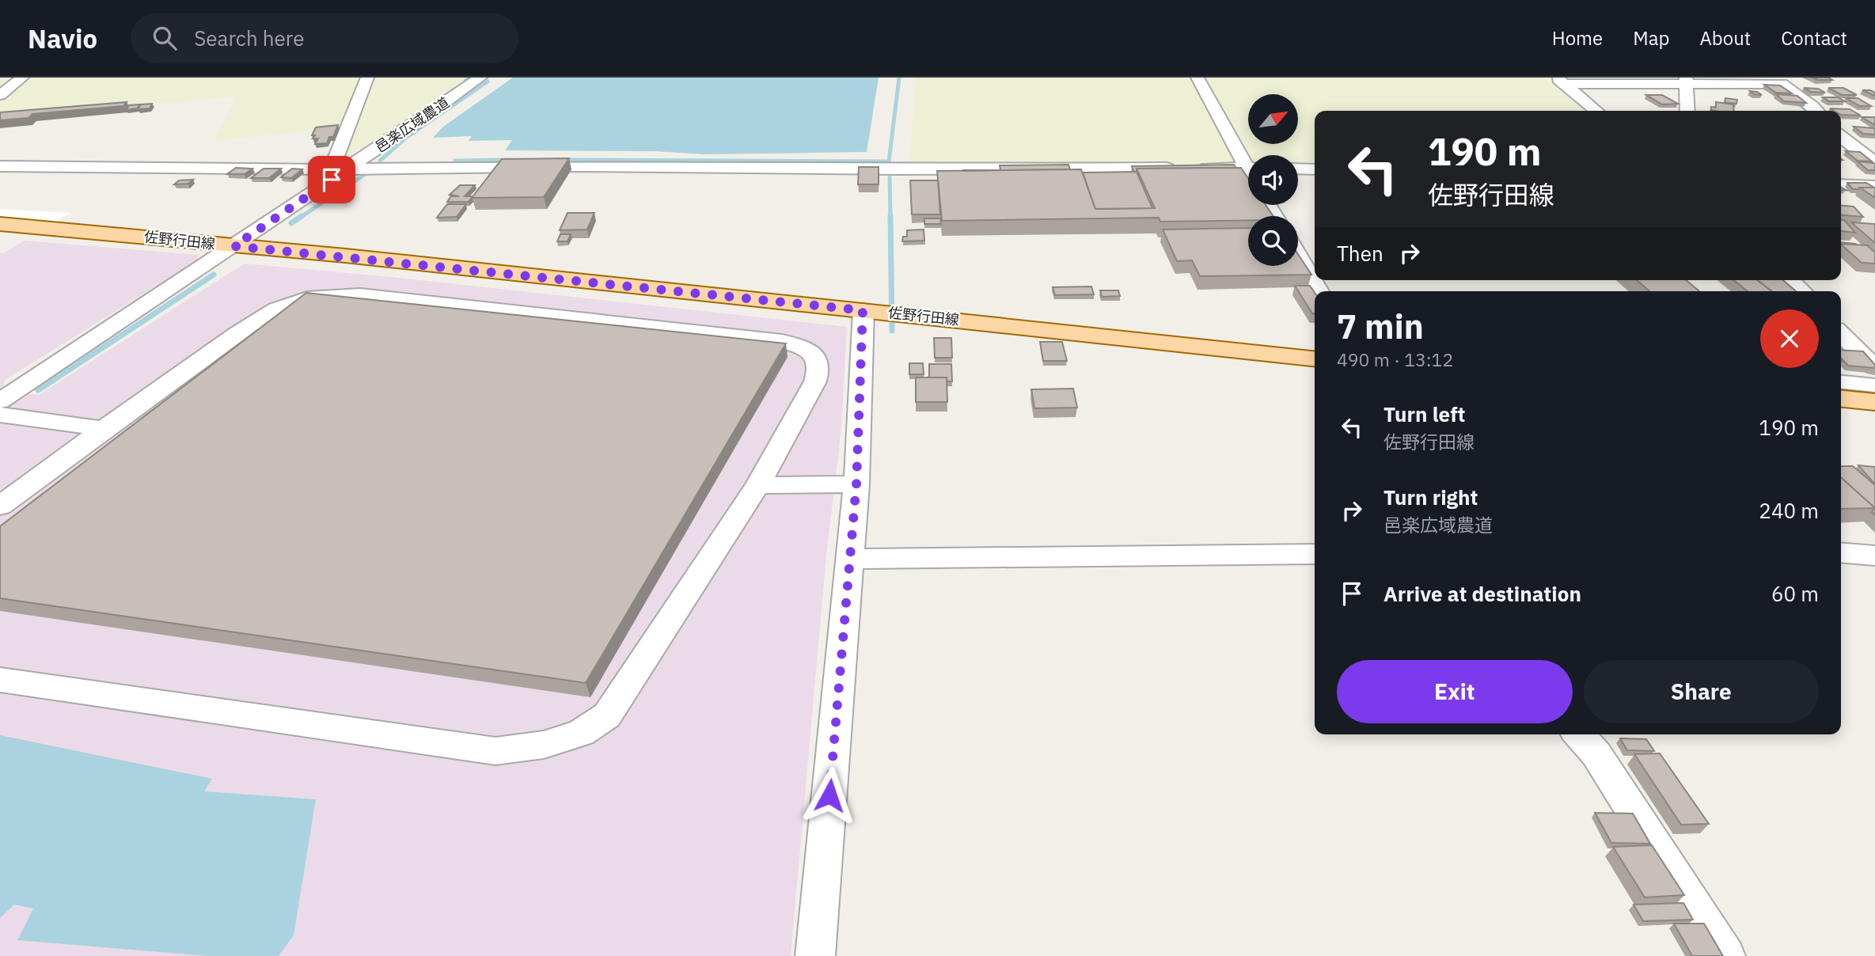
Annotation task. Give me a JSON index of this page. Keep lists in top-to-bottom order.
{
  "streets": {
    "main road": ["佐野行田線"],
    "street": ["邑楽広域農道"]
  },
  "crossings": [
    ["邑楽広域農道", "佐野行田線"]
  ],
  "north": "top right",
  "page": {
    "header": "Navio",
    "search": "Search here",
    "nav": [
      "Home",
      "Map",
      "About",
      "Contact"
    ],
    "turn": ["190 m", "佐野行田線"],
    "then": "Then",
    "heading": ["7 min", "490 m · 13:12"],
    "list": [
      {
        "name": "Turn left",
        "note": "佐野行田線",
        "value": "190 m"
      },
      {
        "name": "Turn right",
        "note": "邑楽広域農道",
        "value": "240 m"
      },
      {
        "name": "Arrive at destination",
        "value": "60 m"
      }
    ],
    "buttons": ["Exit", "Share"]
  }
}
